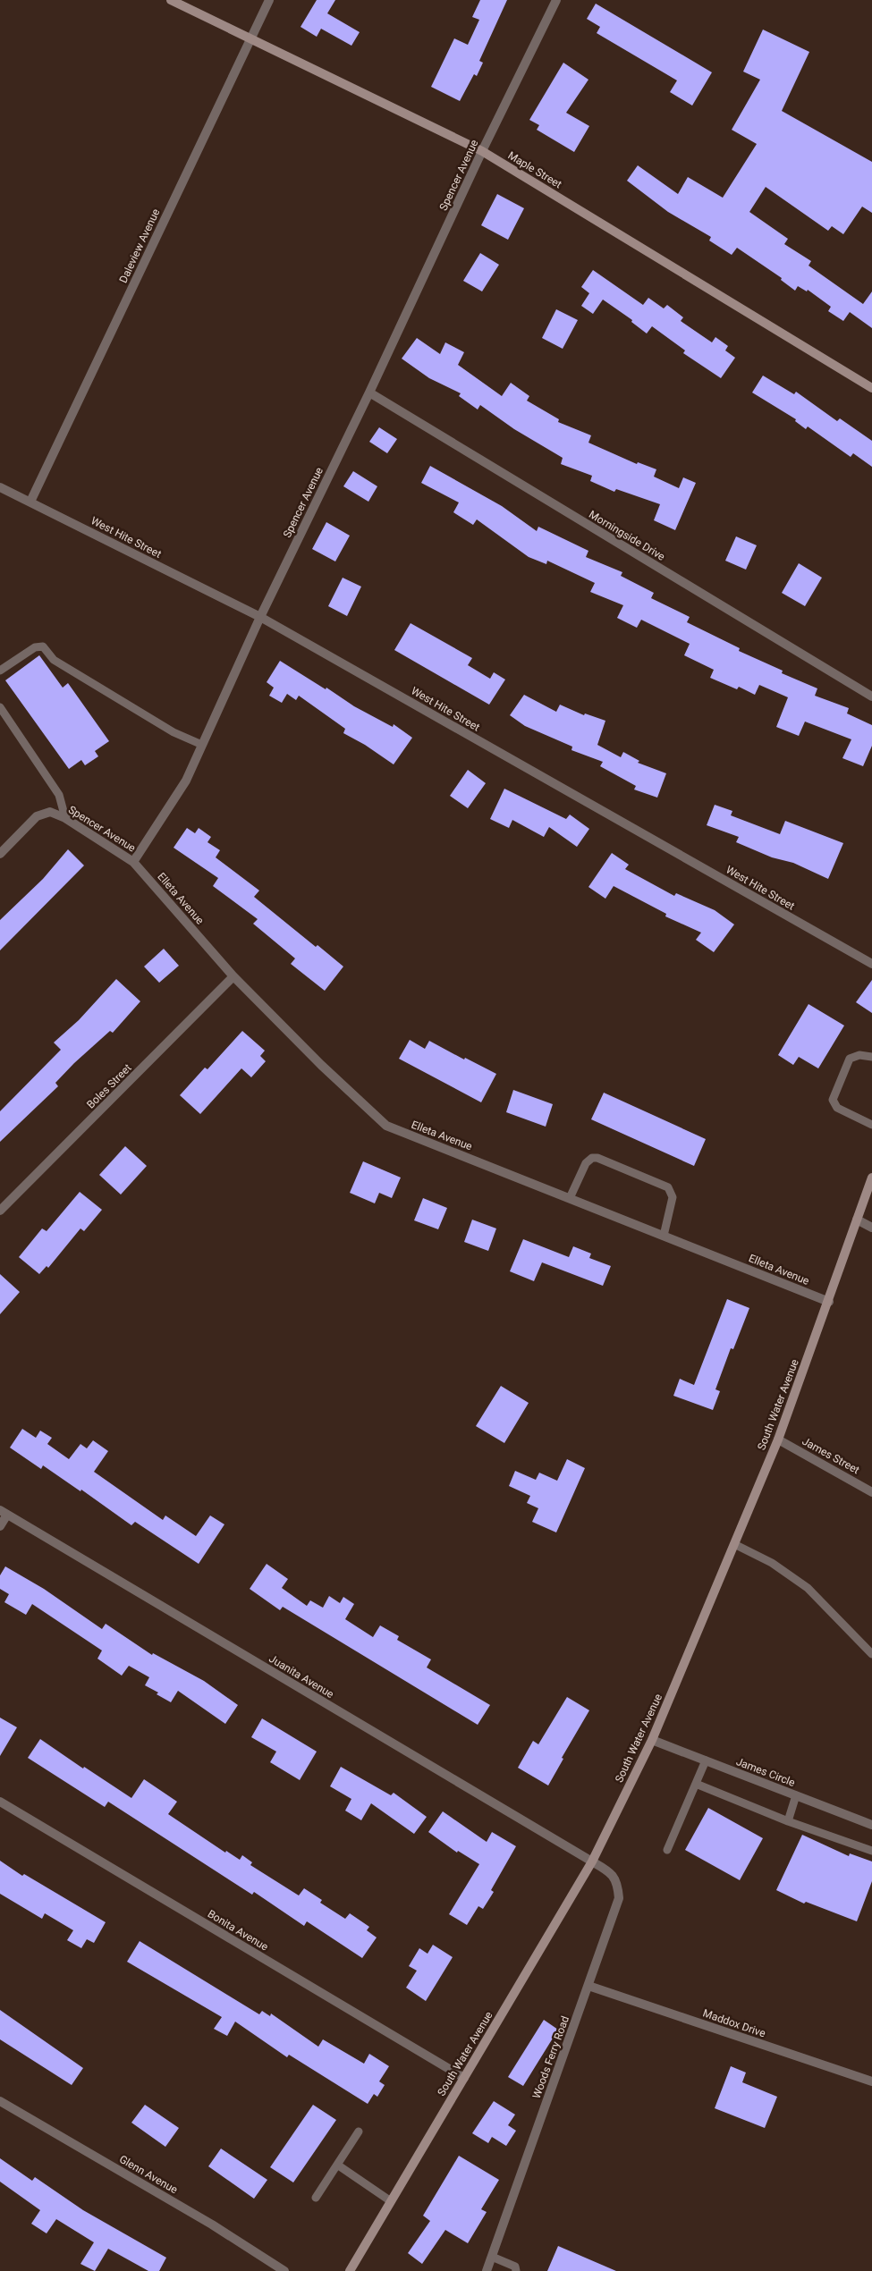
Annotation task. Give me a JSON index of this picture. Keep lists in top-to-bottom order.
{
  "streets": {
    "main road": ["Maple Street", "South Water Avenue"],
    "street": [
      "Spencer Avenue",
      "Daleview Avenue",
      "Morningside Drive",
      "West Hite Street",
      "Elleta Avenue",
      "Boles Street",
      "James Street",
      "Juanita Avenue",
      "James Circle",
      "Bonita Avenue",
      "Maddox Drive",
      "Woods Ferry Road",
      "Glenn Avenue"
    ]
  },
  "crossings": [
    ["Maple Street", "Spencer Avenue"],
    ["Maple Street", "Daleview Avenue"],
    ["Spencer Avenue", "Morningside Drive"],
    ["Spencer Avenue", "West Hite Street"],
    ["Spencer Avenue", "Elleta Avenue"],
    ["Daleview Avenue", "West Hite Street"],
    ["Elleta Avenue", "Boles Street"],
    ["Elleta Avenue", "South Water Avenue"],
    ["South Water Avenue", "James Street"],
    ["South Water Avenue", "Juanita Avenue"],
    ["South Water Avenue", "James Circle"],
    ["South Water Avenue", "Bonita Avenue"],
    ["South Water Avenue", "Woods Ferry Road"],
    ["Juanita Avenue", "Woods Ferry Road"],
    ["Maddox Drive", "Woods Ferry Road"]
  ]
}
